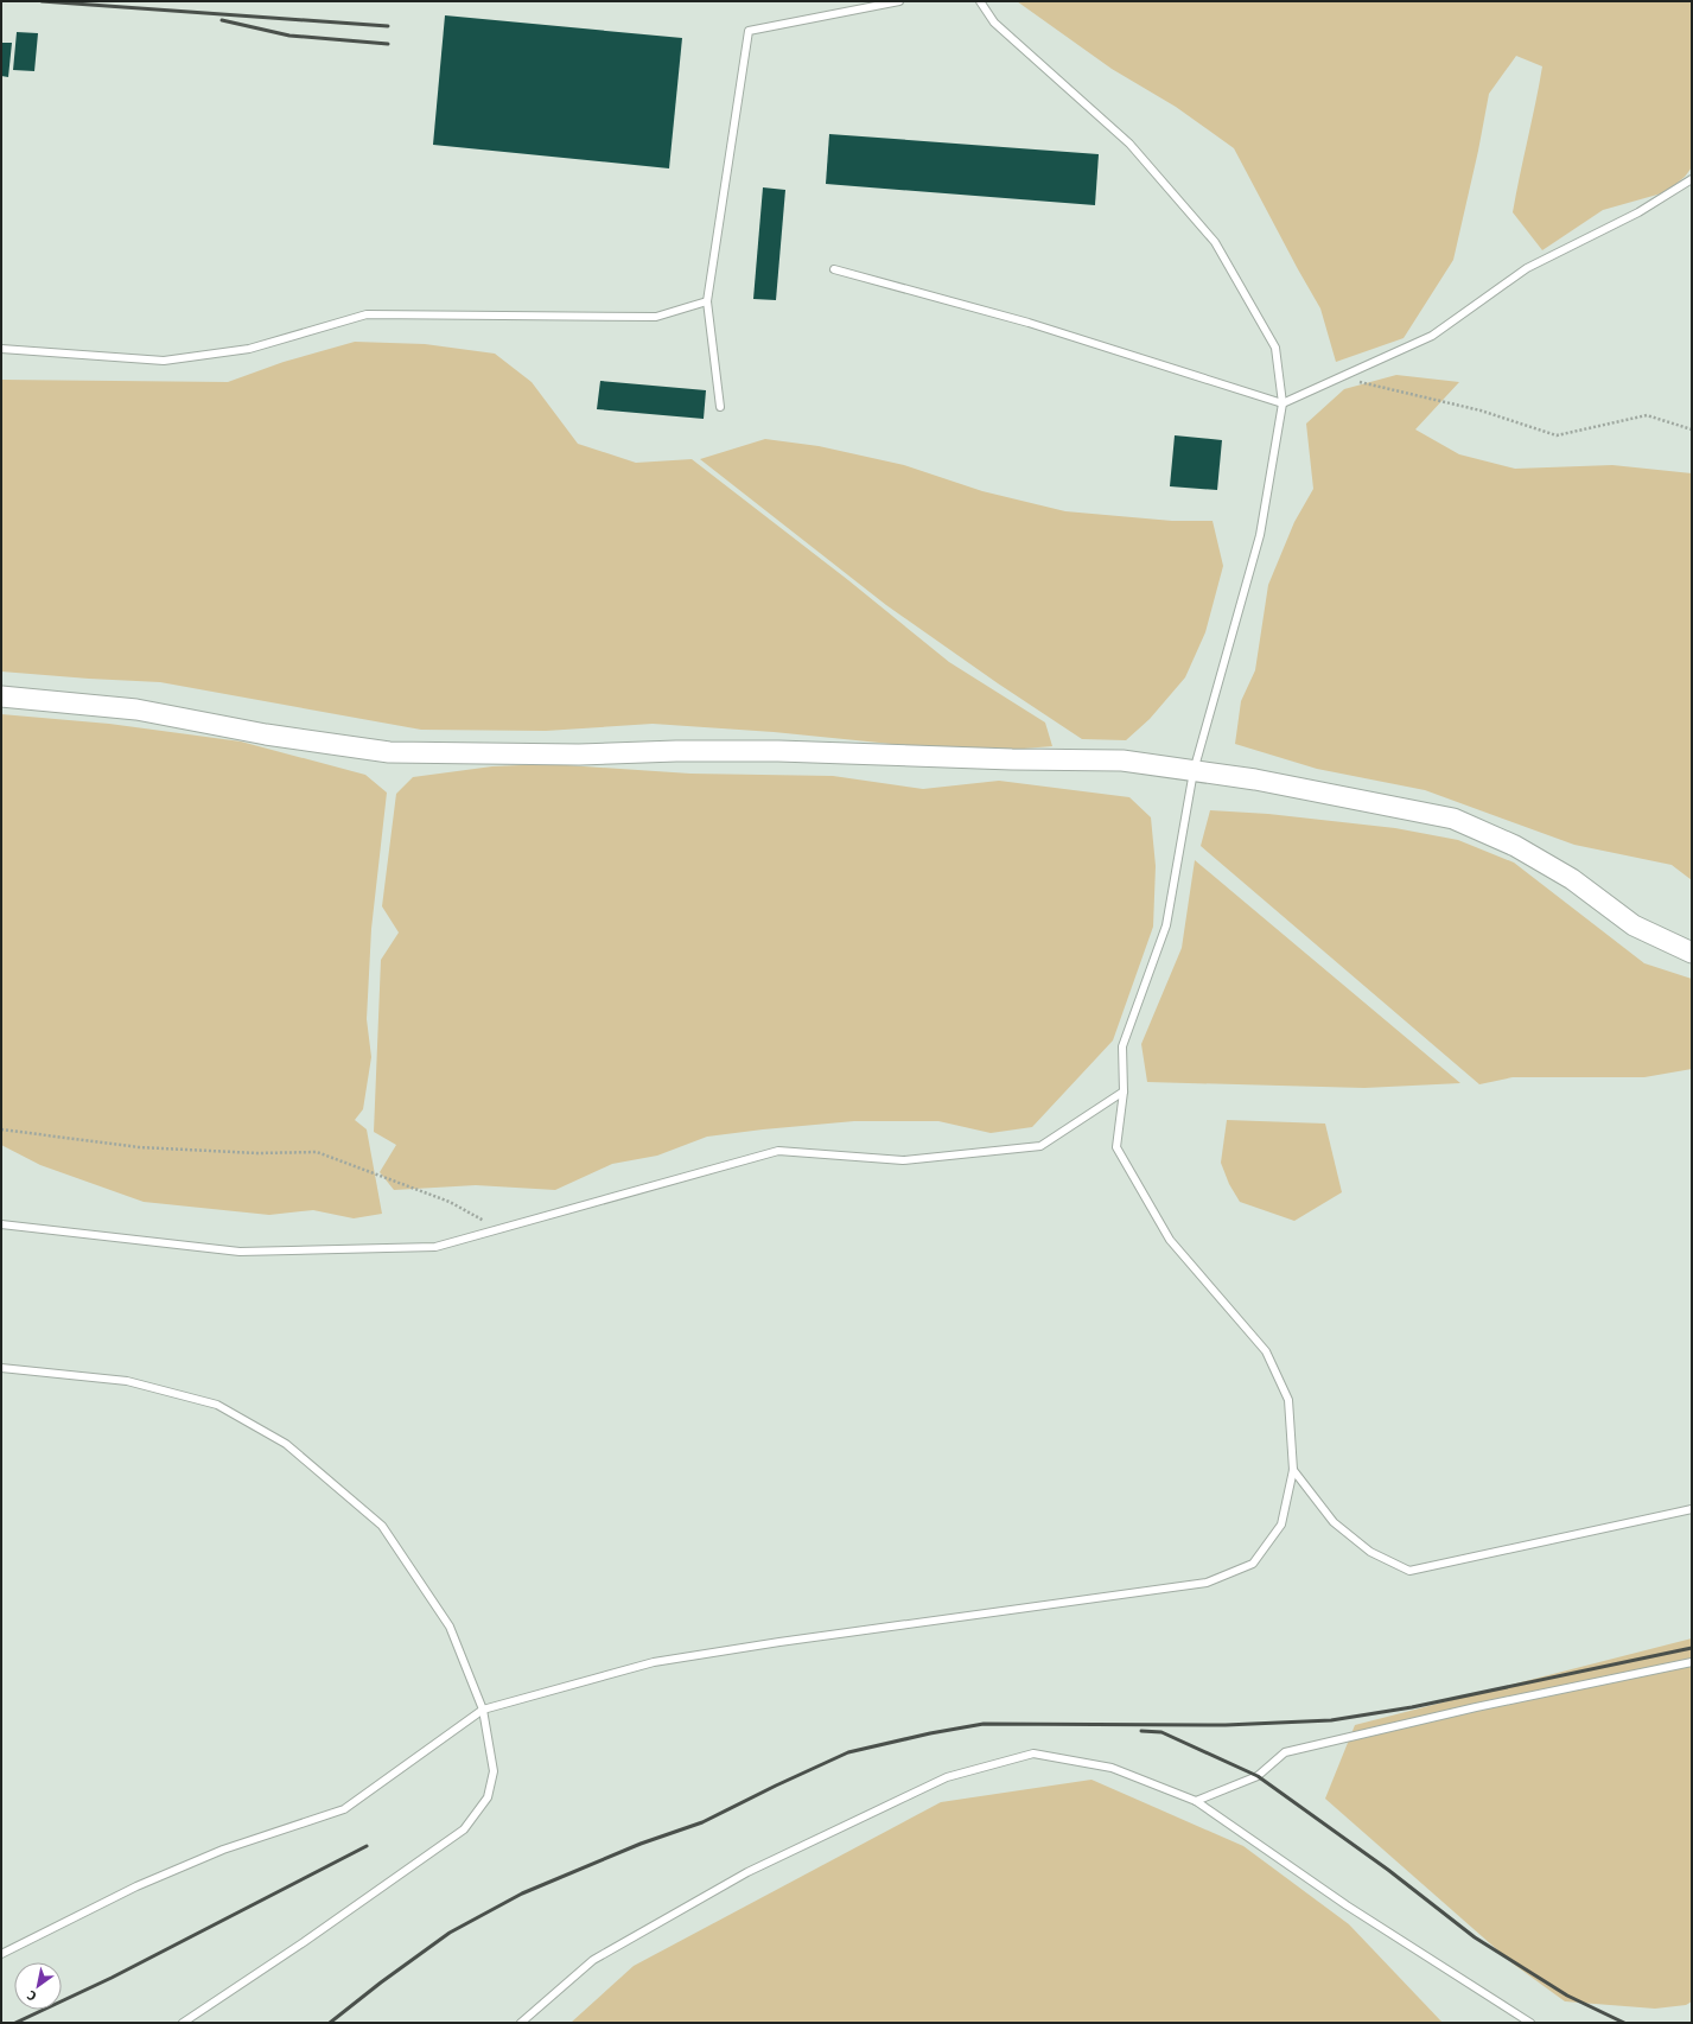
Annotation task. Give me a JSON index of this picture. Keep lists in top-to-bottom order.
{
  "north": "bottom left"
}
